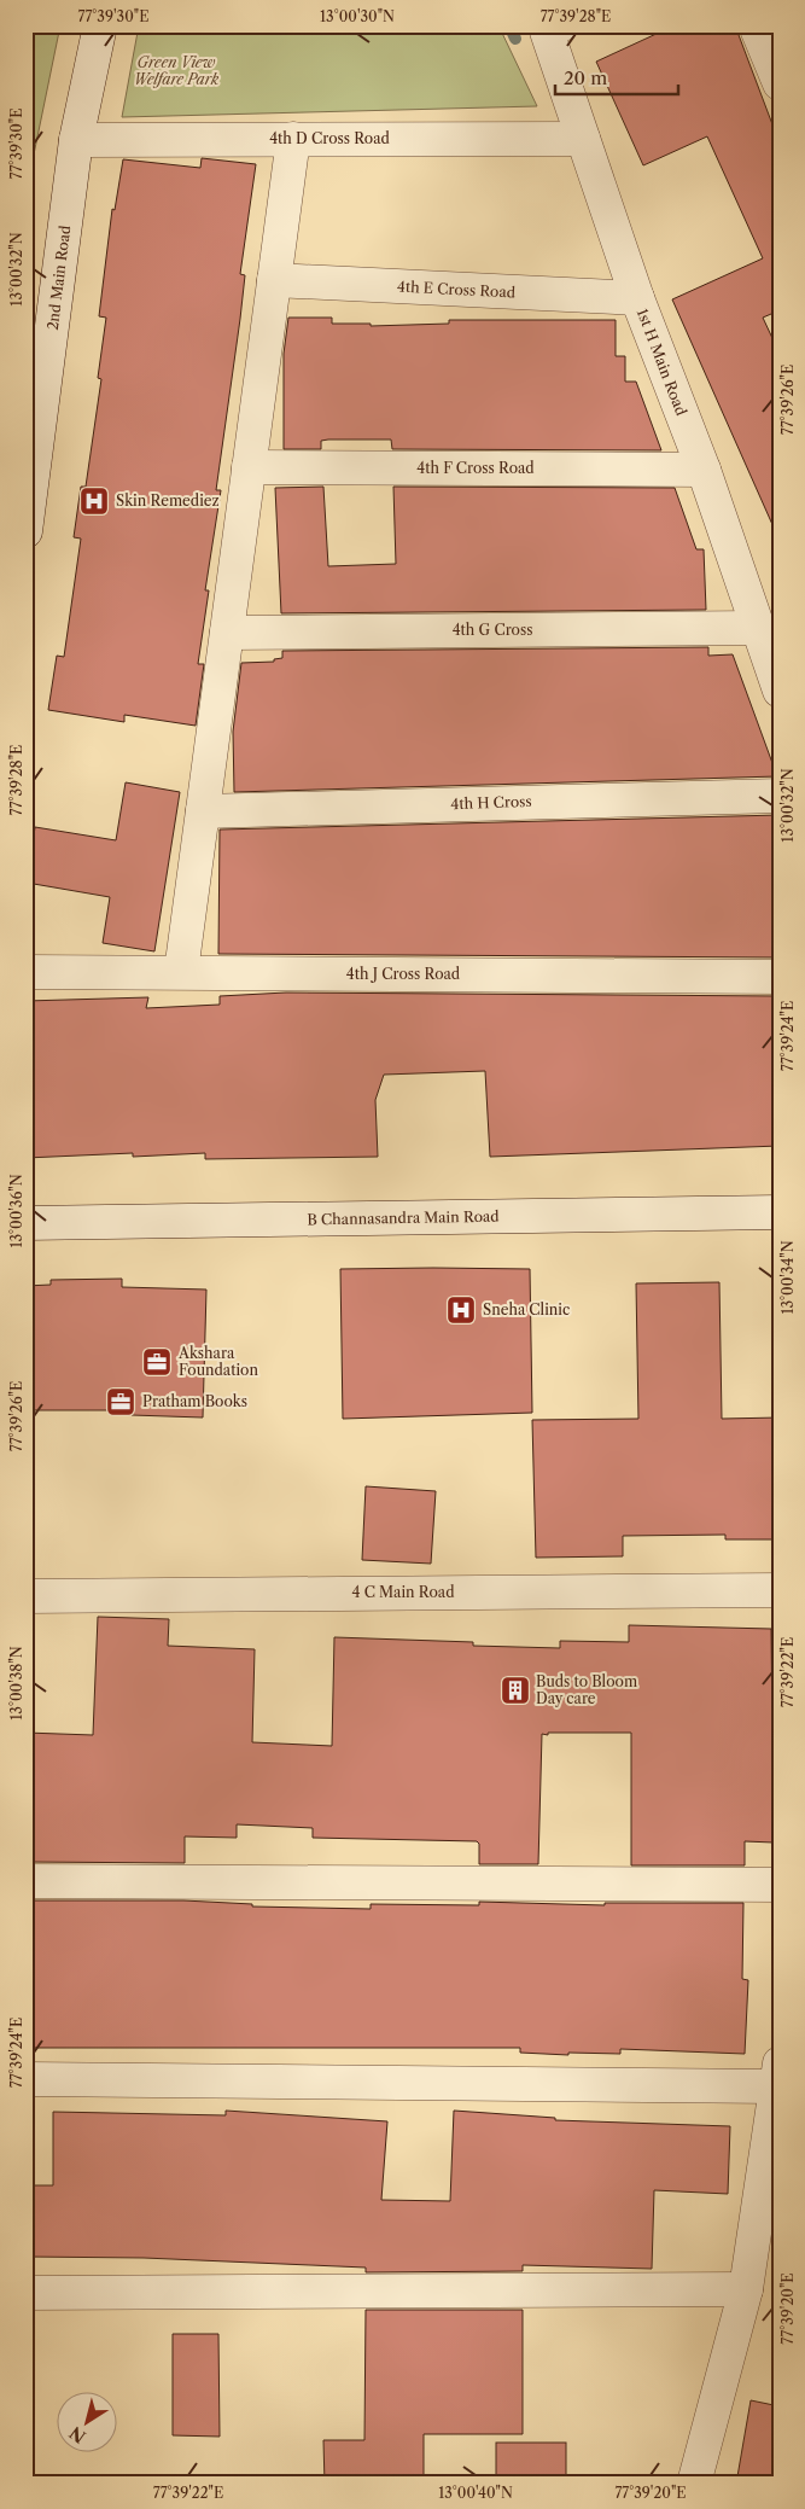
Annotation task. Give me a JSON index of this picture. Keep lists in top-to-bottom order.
{
  "streets": {
    "street": [
      "4th D Cross Road",
      "2nd Main Road",
      "4th E Cross Road",
      "1st H Main Road",
      "4th F Cross Road",
      "4th G Cross",
      "4th H Cross",
      "4th J Cross Road",
      "B Channasandra Main Road",
      "4 C Main Road"
    ]
  },
  "crossings": [
    ["4th D Cross Road", "2nd Main Road"],
    ["4th D Cross Road", "1st H Main Road"],
    ["4th E Cross Road", "1st H Main Road"],
    ["1st H Main Road", "4th F Cross Road"],
    ["1st H Main Road", "4th G Cross"]
  ],
  "parks": ["Green View Welfare Park"],
  "places": {
    "hospital": ["Skin Remediez", "Sneha Clinic"],
    "office": ["Akshara Foundation", "Pratham Books"],
    "building": ["Buds to Bloom Day care"]
  },
  "scale_bar": "20 m",
  "north": "bottom left",
  "coordinates": [
    "77°39'30\"E",
    "13°00'30\"N",
    "77°39'28\"E",
    "13°00'32\"N",
    "77°39'26\"E",
    "77°39'24\"E",
    "13°00'36\"N",
    "13°00'34\"N",
    "77°39'22\"E",
    "13°00'38\"N",
    "77°39'20\"E",
    "13°00'40\"N"
  ]
}
